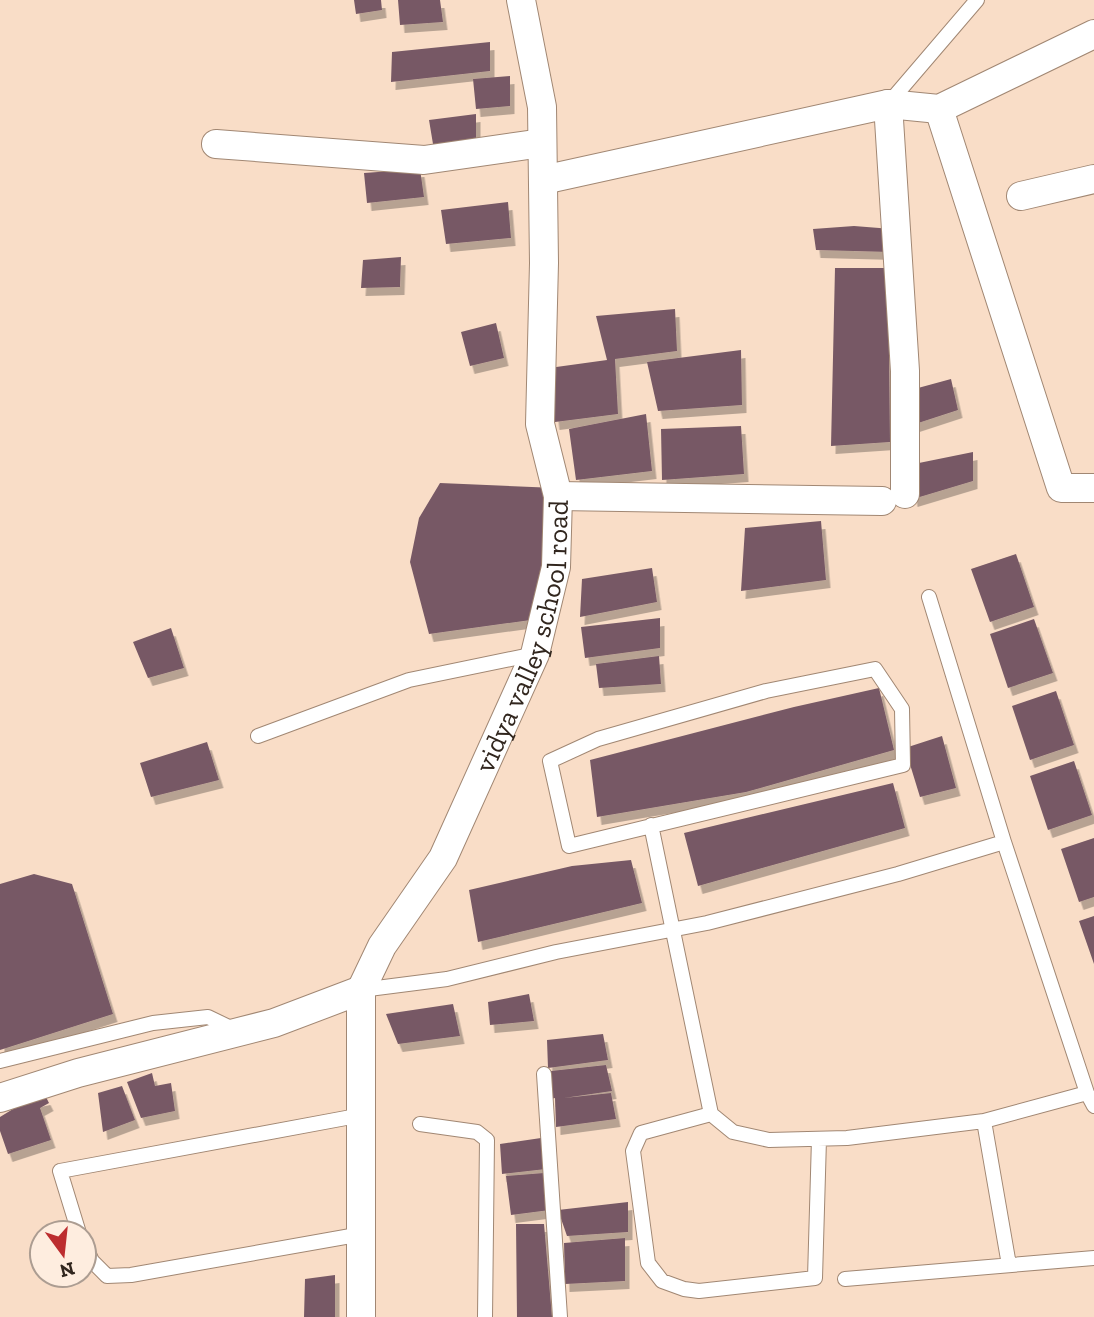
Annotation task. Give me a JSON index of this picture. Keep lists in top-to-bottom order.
{
  "streets": {
    "street": ["vidya valley school road"]
  },
  "north": "bottom"
}
